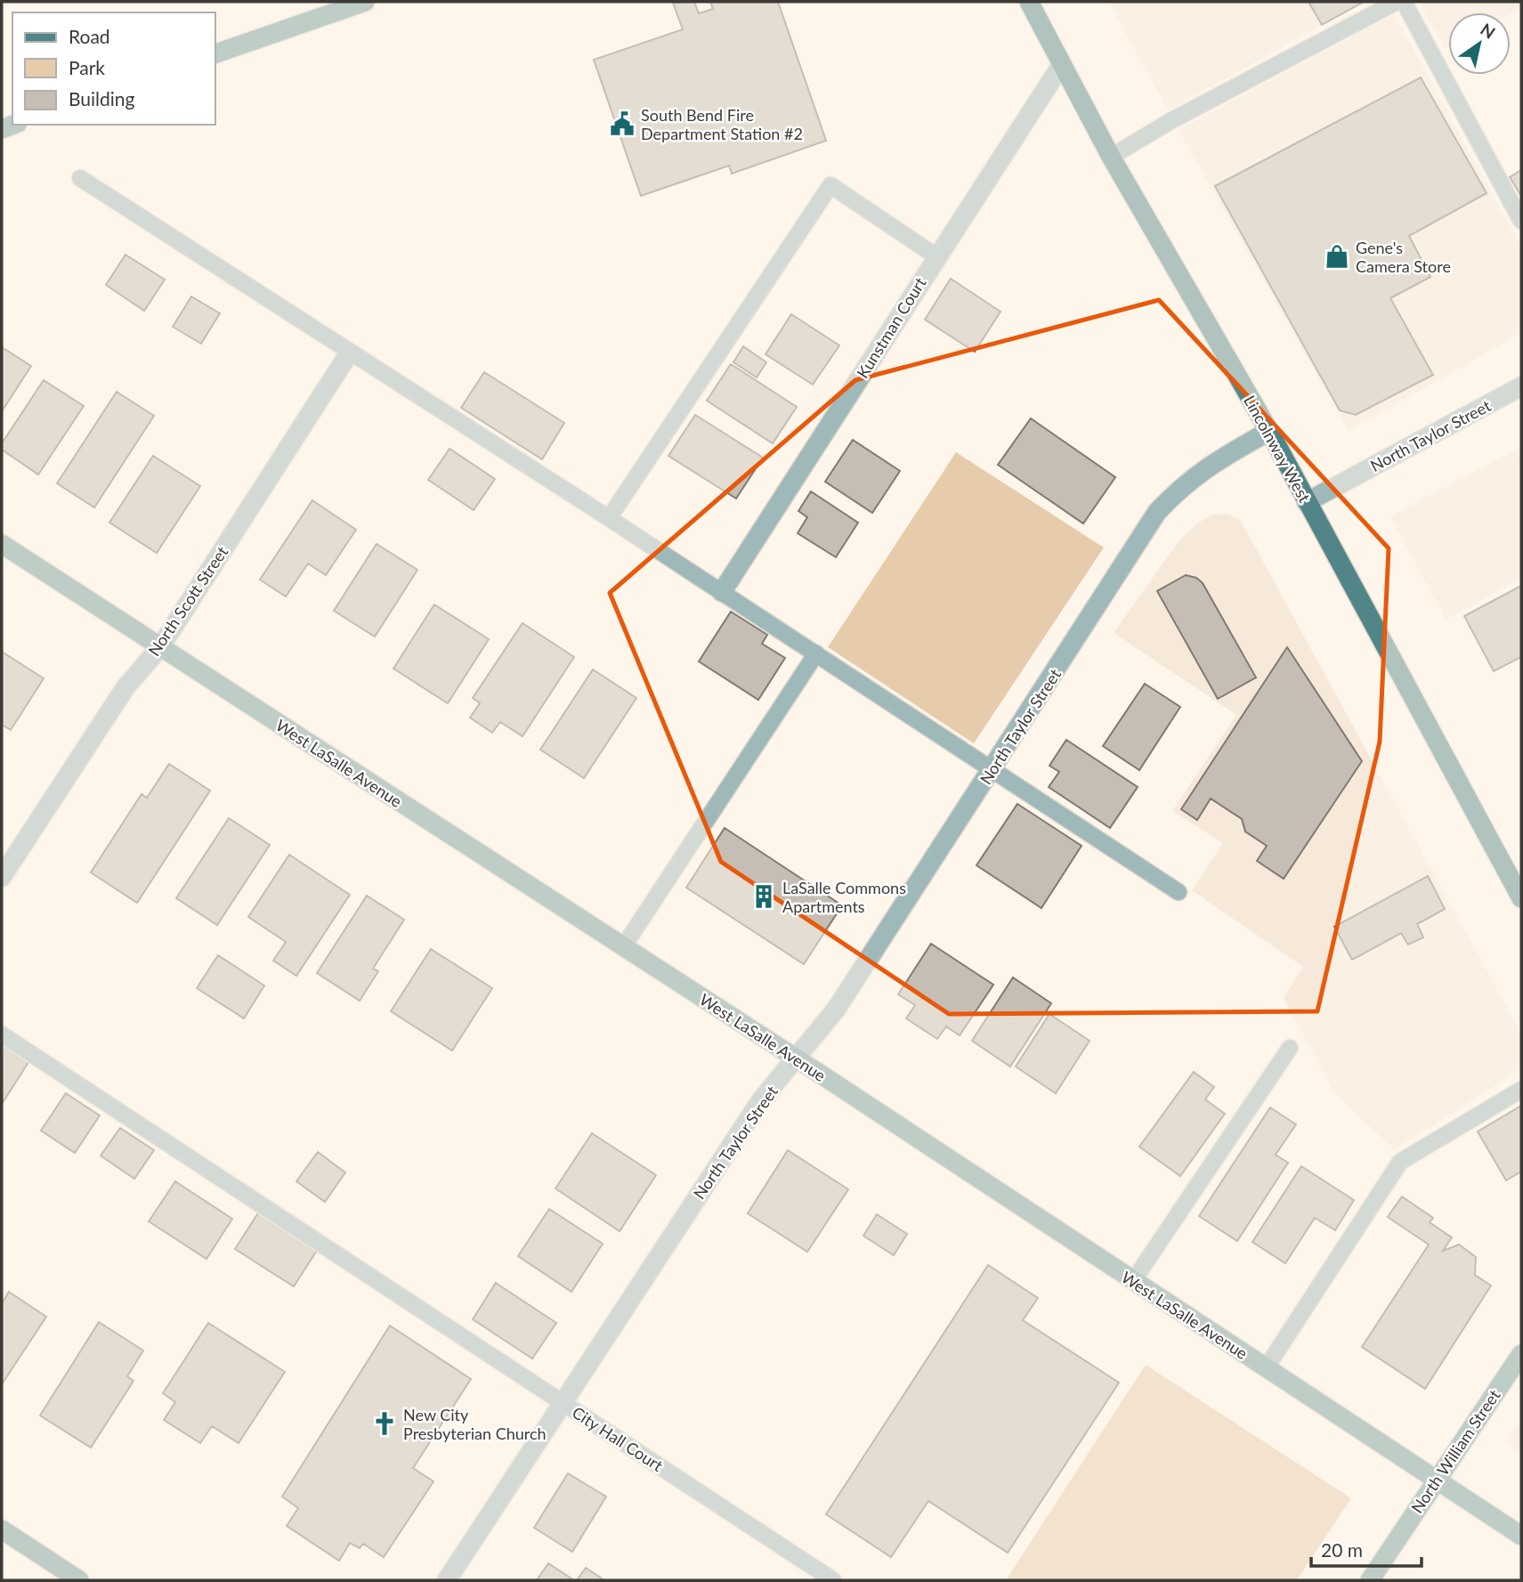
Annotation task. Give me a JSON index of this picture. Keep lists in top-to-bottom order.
{
  "streets": {
    "main road": ["Lincolnway West"],
    "street": [
      "Kunstman Court",
      "North Taylor Street",
      "North Scott Street",
      "West LaSalle Avenue",
      "North William Street"
    ],
    "lane": ["City Hall Court"]
  },
  "crossings": [
    ["Kunstman Court", "Lincolnway West"],
    ["North Taylor Street", "Lincolnway West"],
    ["North Taylor Street", "West LaSalle Avenue"],
    ["North Taylor Street", "City Hall Court"],
    ["North Scott Street", "West LaSalle Avenue"],
    ["West LaSalle Avenue", "North William Street"]
  ],
  "places": {
    "public building": ["South Bend Fire Department Station #2"],
    "shop": ["Gene's Camera Store"],
    "building": ["LaSalle Commons Apartments"],
    "church": ["New City Presbyterian Church"]
  },
  "legend": ["Road", "Park", "Building"],
  "scale_bar": "20 m",
  "north": "top right"
}
